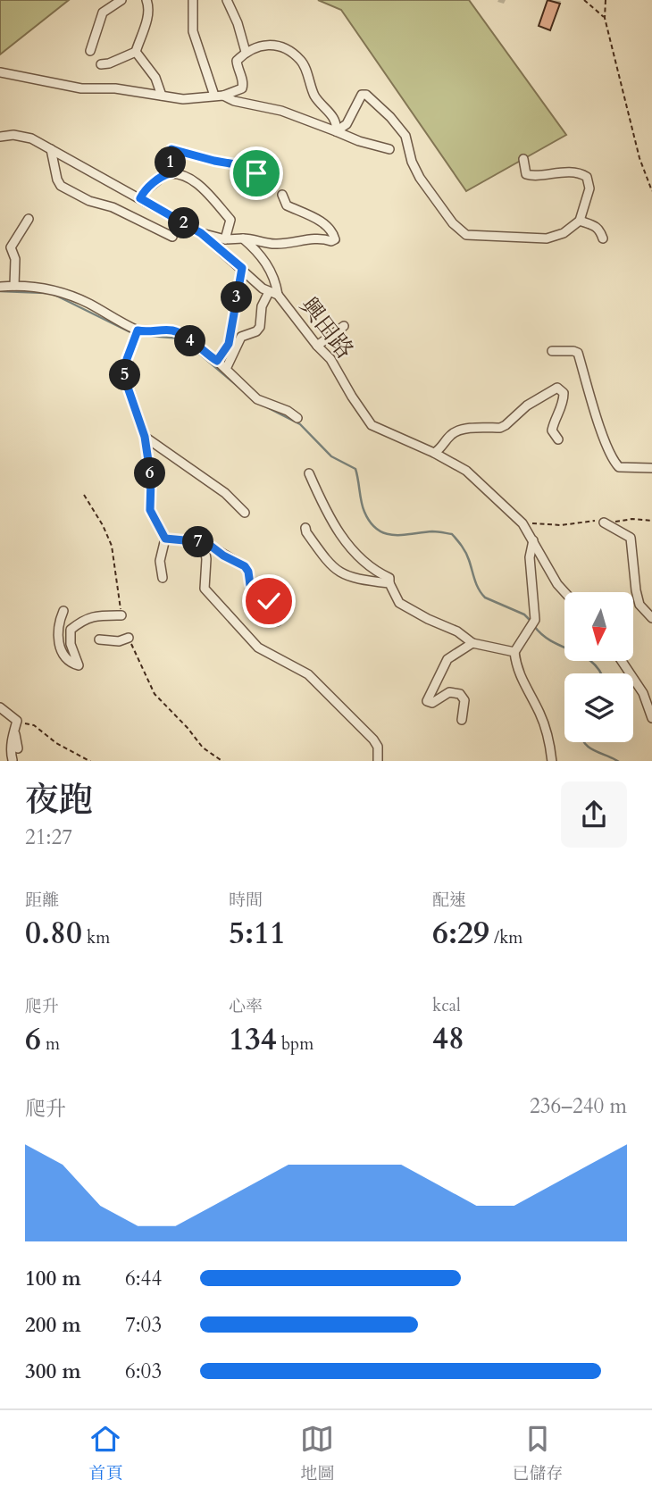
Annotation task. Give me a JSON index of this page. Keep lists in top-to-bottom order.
{
  "streets": {
    "street": ["興田路"]
  },
  "north": "bottom",
  "page": {
    "pins": [
      "1",
      "2",
      "3",
      "4",
      "5",
      "6",
      "7"
    ],
    "heading": ["夜跑", "21:27"],
    "stats": [
      ["距離", "0.80 km"],
      ["時間", "5:11"],
      ["配速", "6:29 /km"],
      ["爬升", "6 m"],
      ["心率", "134 bpm"],
      ["kcal", "48"]
    ],
    "chart": ["爬升", "236–240 m"],
    "list": [
      {
        "name": "100 m",
        "note": "6:44"
      },
      {
        "name": "200 m",
        "note": "7:03"
      },
      {
        "name": "300 m",
        "note": "6:03"
      }
    ],
    "tabs": ["首頁", "地圖", "已儲存"]
  }
}
